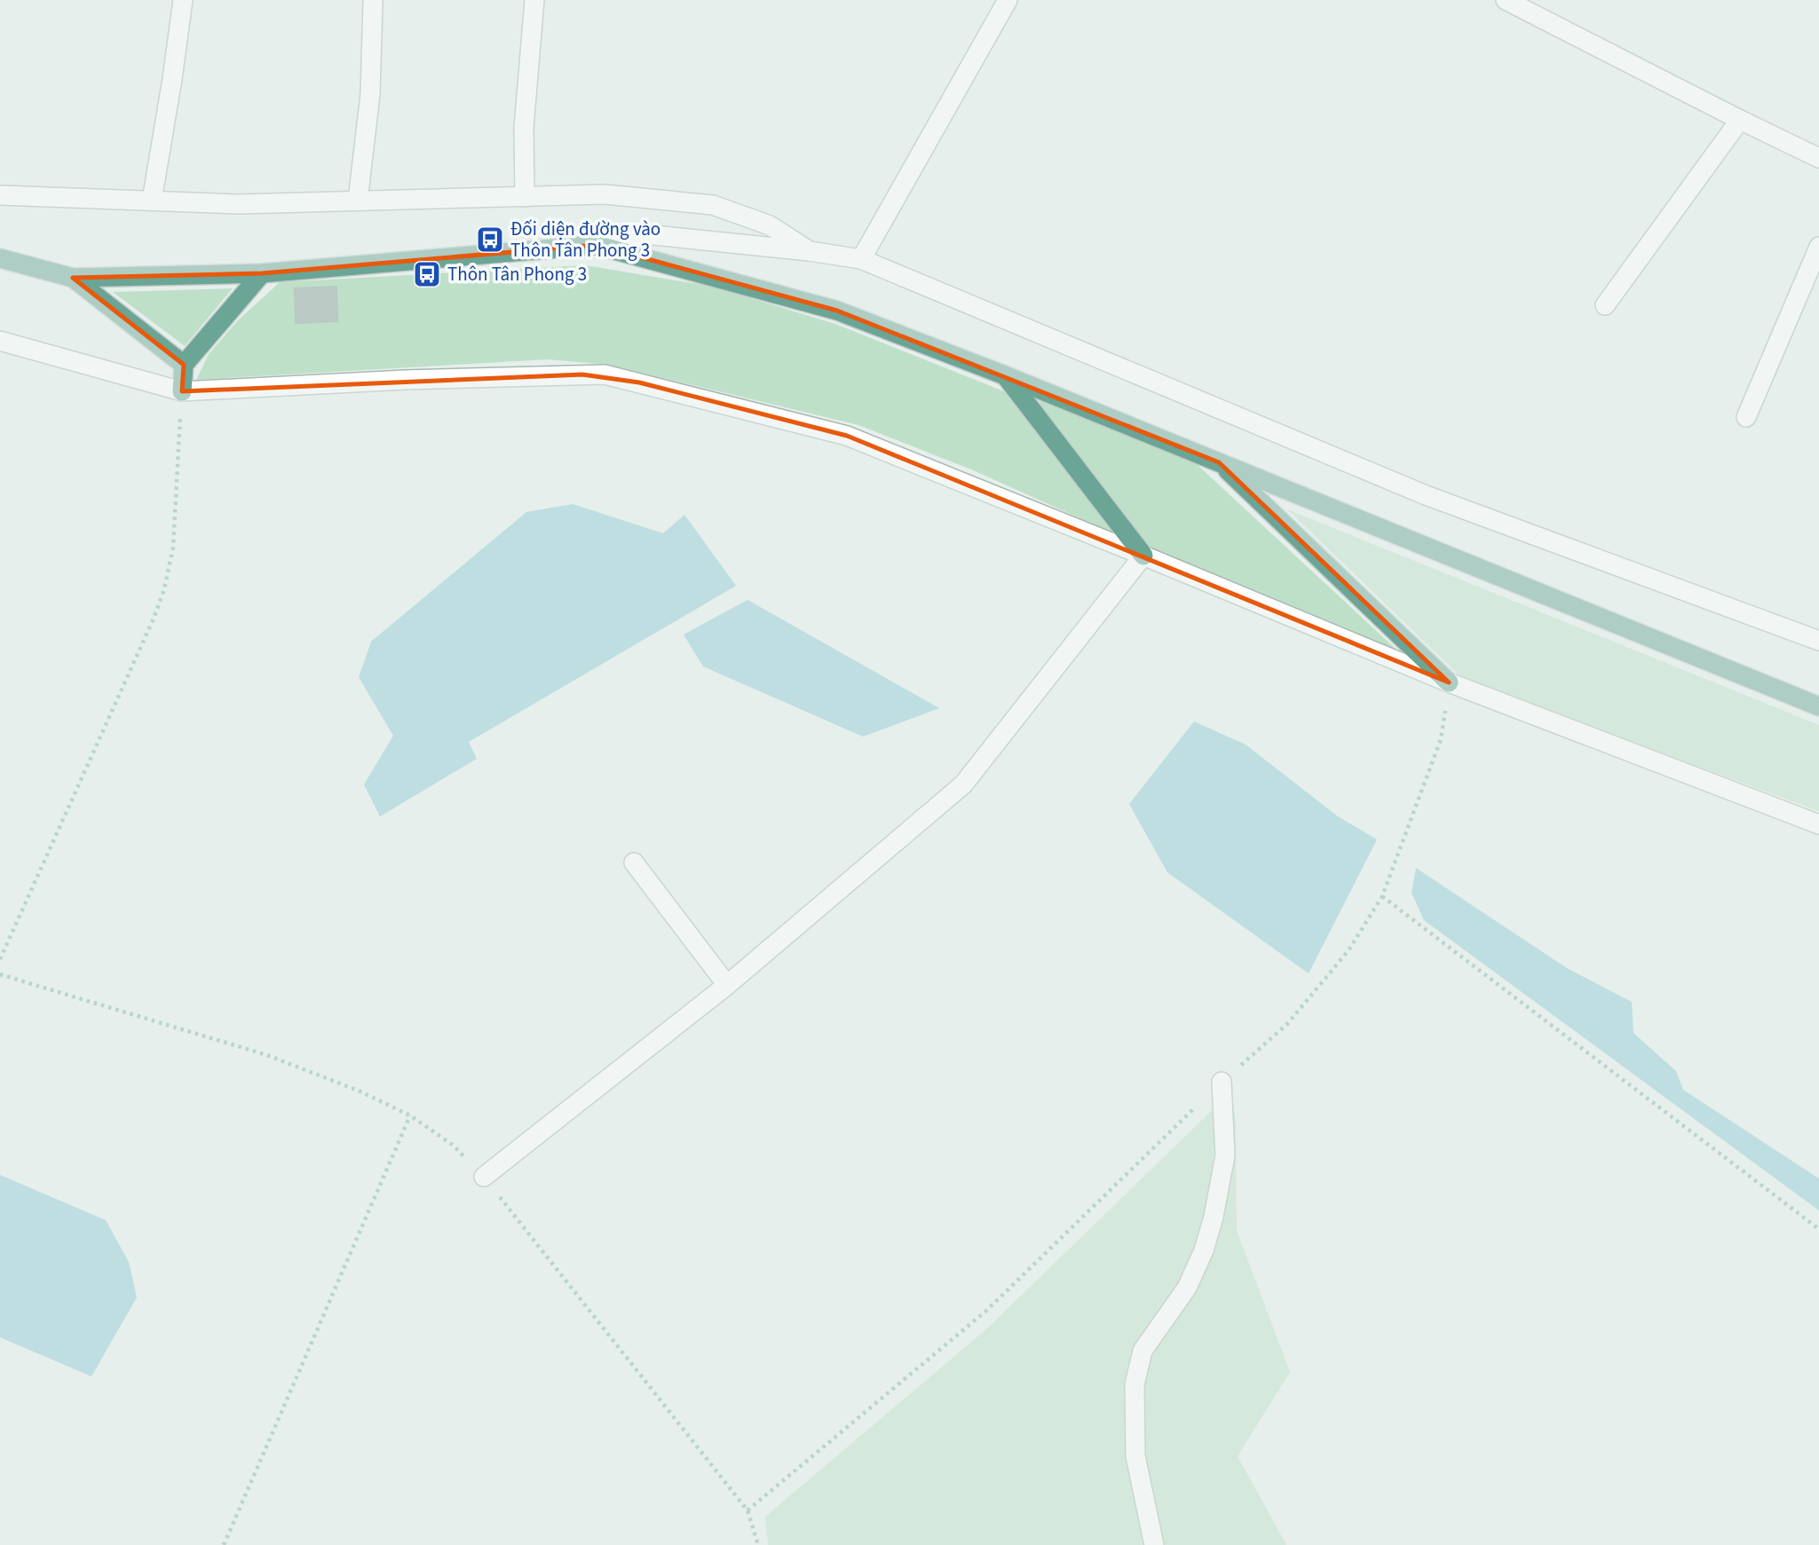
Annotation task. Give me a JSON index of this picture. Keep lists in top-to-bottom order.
{
  "places": {
    "bus stop": ["Đối diện đường vào Thôn Tân Phong 3", "Thôn Tân Phong 3"]
  }
}
